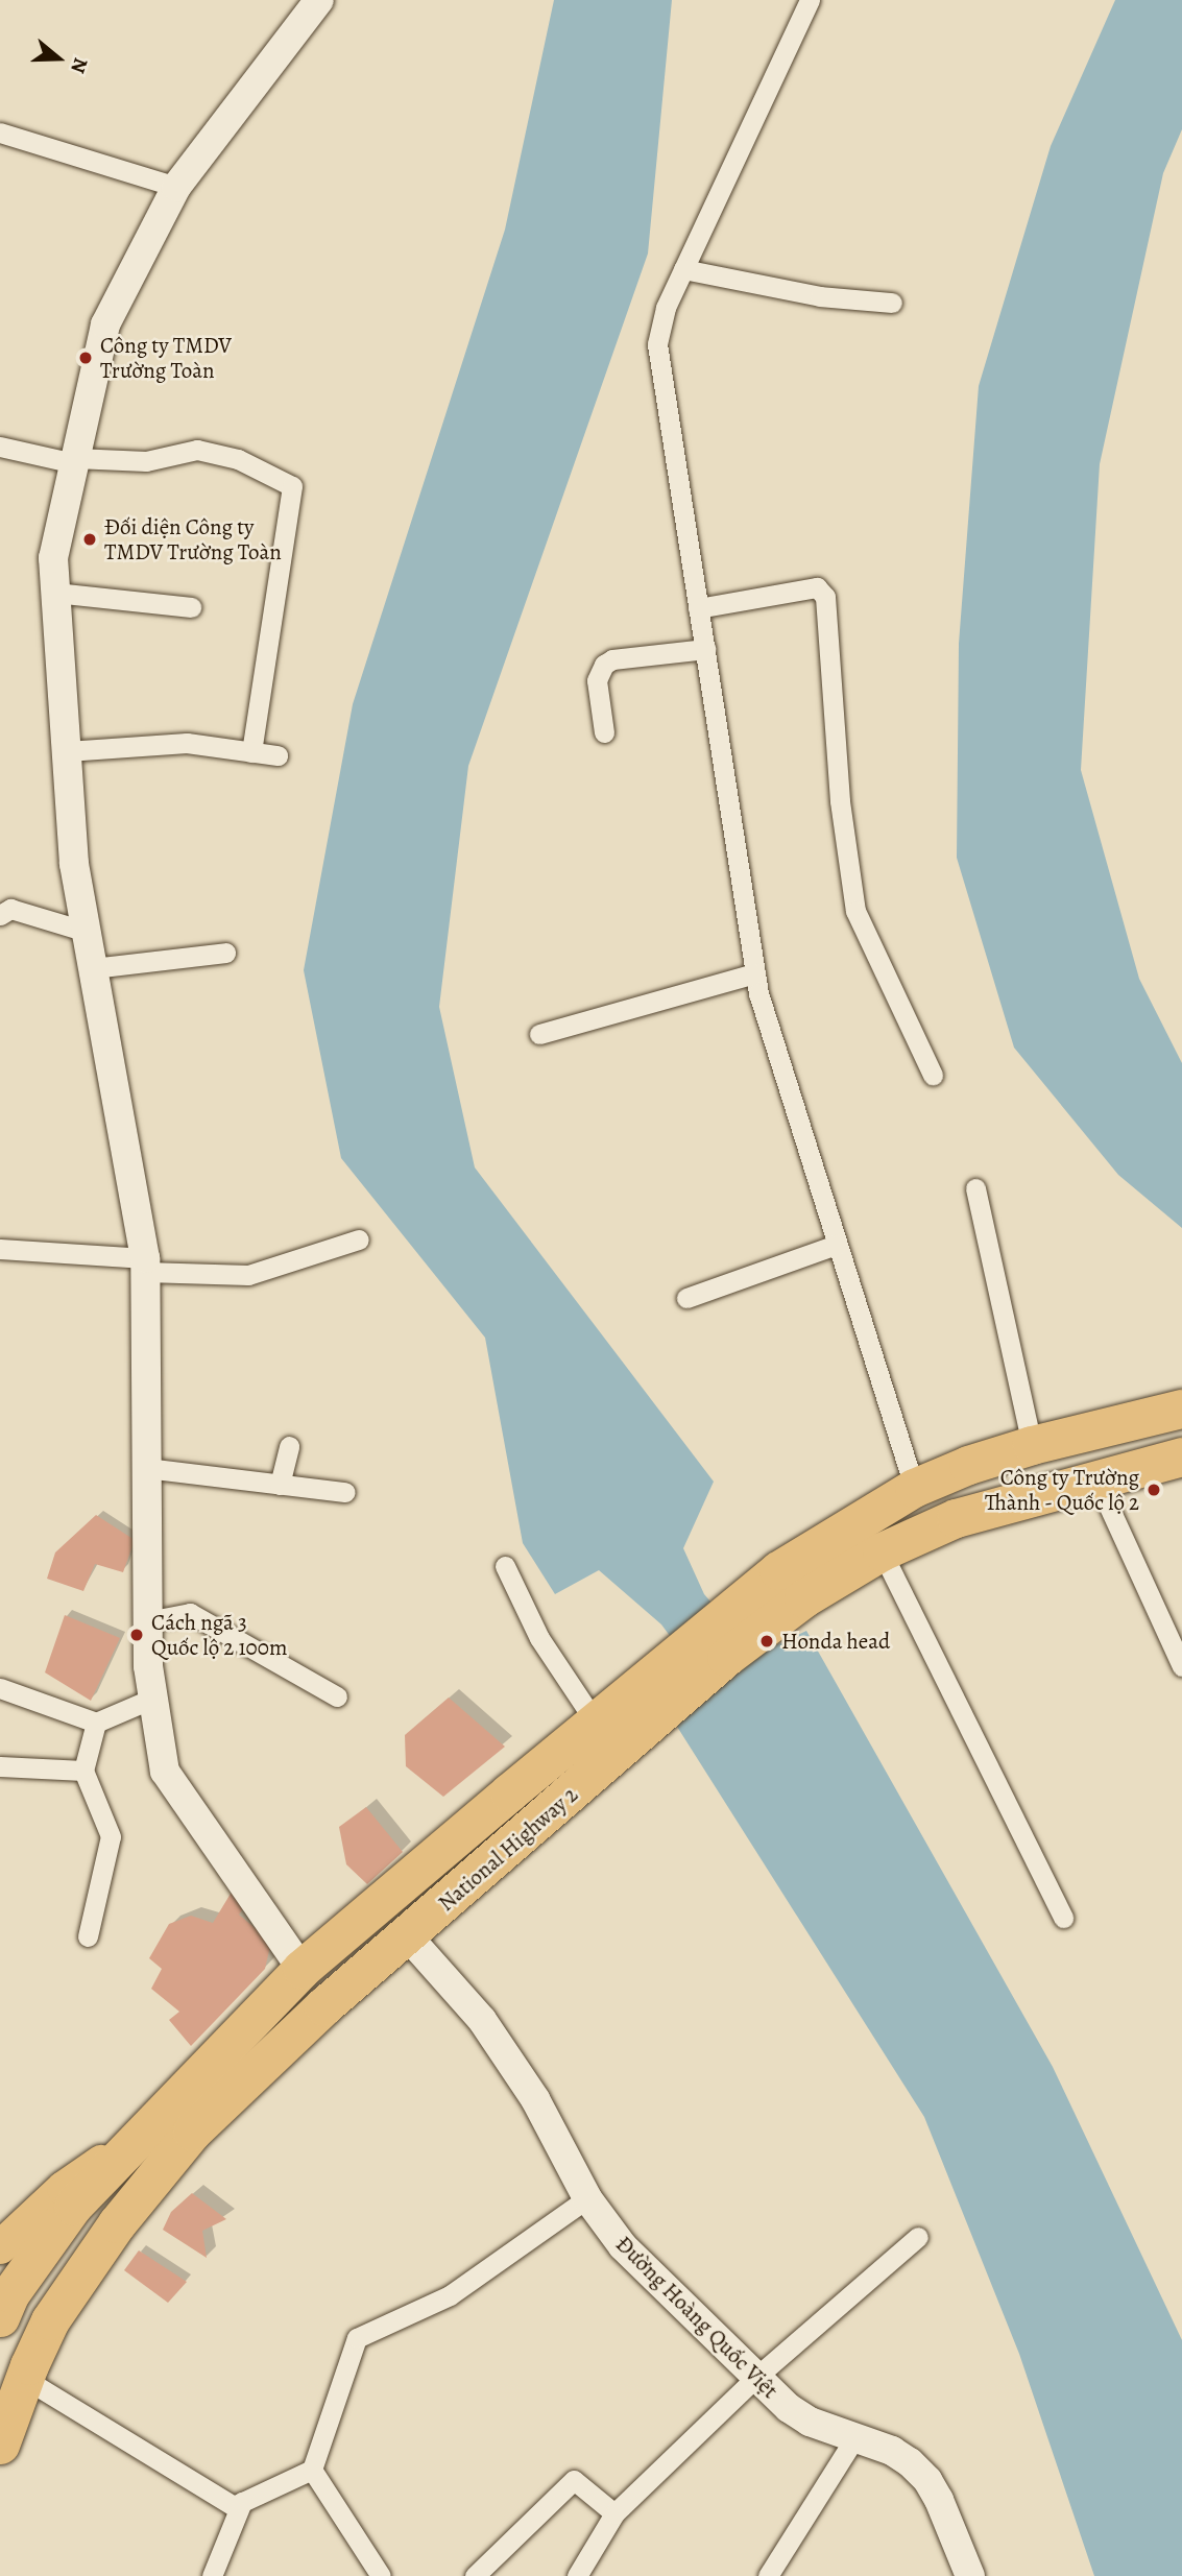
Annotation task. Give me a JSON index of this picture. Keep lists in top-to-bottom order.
{
  "streets": {
    "highway": ["National Highway 2"],
    "street": ["Đường Hoàng Quốc Việt"]
  },
  "crossings": [
    ["National Highway 2", "Đường Hoàng Quốc Việt"]
  ],
  "places": [
    "Công ty TMDV Trường Toàn",
    "Đối diện Công ty TMDV Trường Toàn",
    "Công ty Trường Thành - Quốc lộ 2",
    "Cách ngã 3 Quốc lộ 2 100m",
    "Honda head"
  ],
  "north": "right"
}
